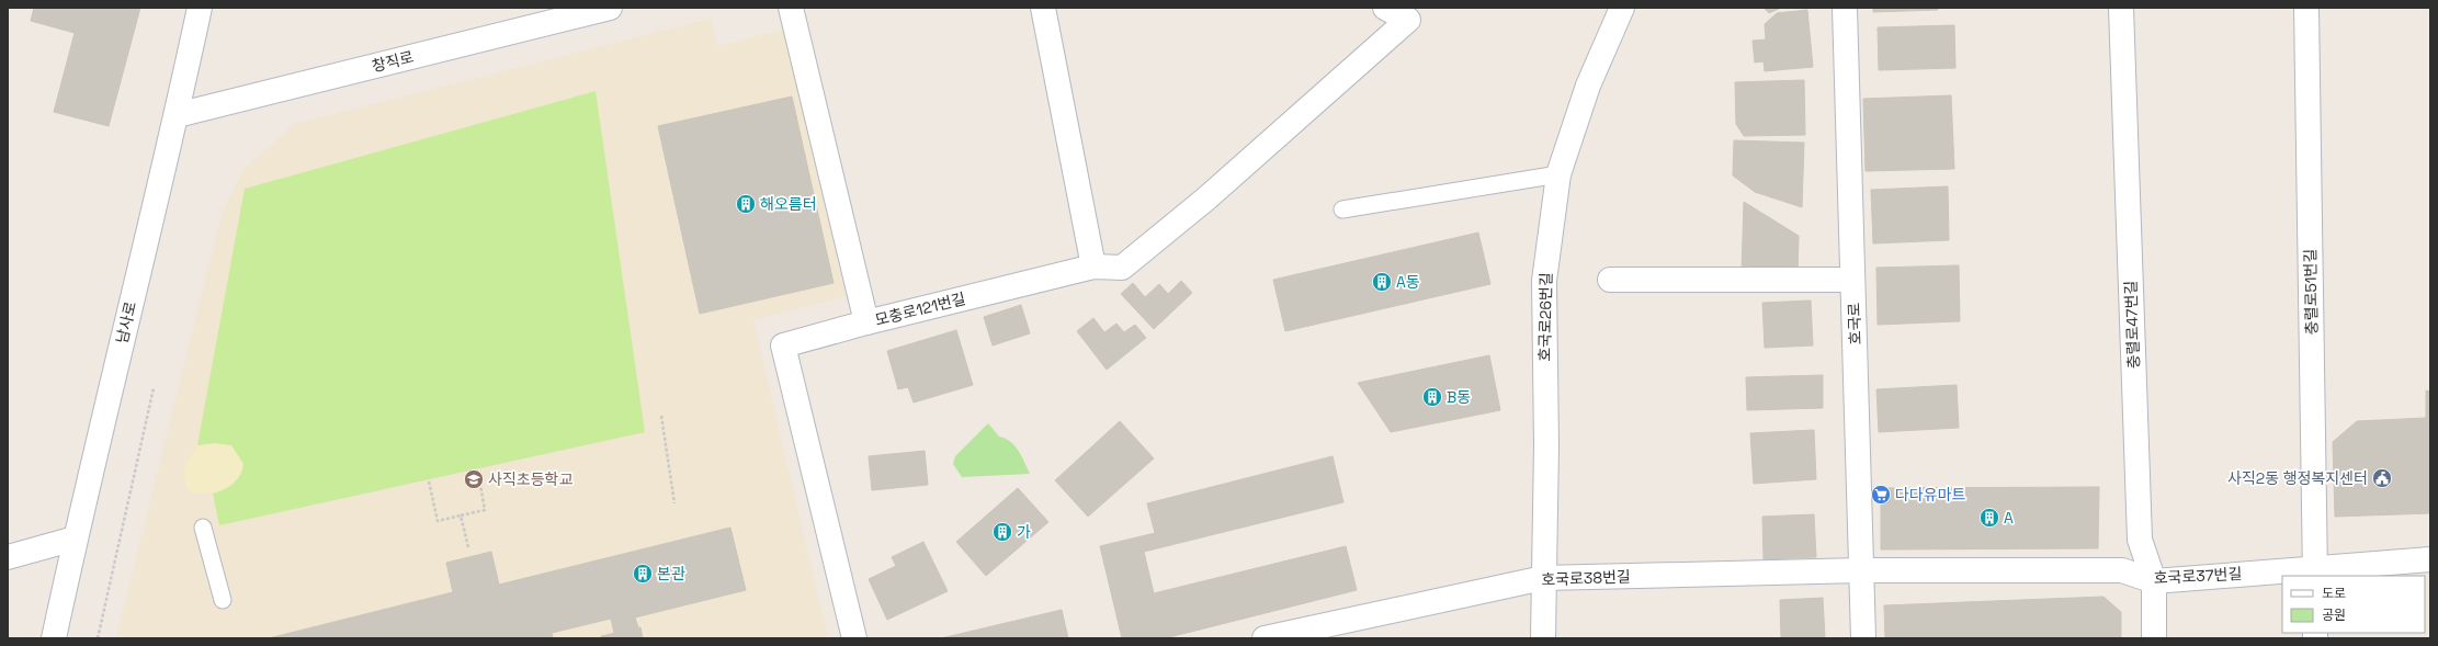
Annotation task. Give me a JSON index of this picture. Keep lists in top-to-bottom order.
{
  "streets": {
    "street": [
      "창직로",
      "충렬로51번길",
      "모충로121번길",
      "호국로26번길",
      "남사로",
      "호국로",
      "충렬로47번길",
      "호국로37번길",
      "호국로38번길"
    ]
  },
  "crossings": [
    ["창직로", "남사로"],
    ["충렬로51번길", "호국로37번길"],
    ["호국로26번길", "호국로38번길"],
    ["호국로", "호국로37번길"],
    ["호국로", "호국로38번길"],
    ["충렬로47번길", "호국로37번길"],
    ["호국로37번길", "호국로38번길"]
  ],
  "places": {
    "building": [
      "해오름터",
      "A동",
      "B동",
      "A",
      "가",
      "본관"
    ],
    "public building": ["사직2동 행정복지센터"],
    "school or university": ["사직초등학교"],
    "supermarket": ["다다유마트"]
  },
  "legend": ["도로", "공원"]
}
